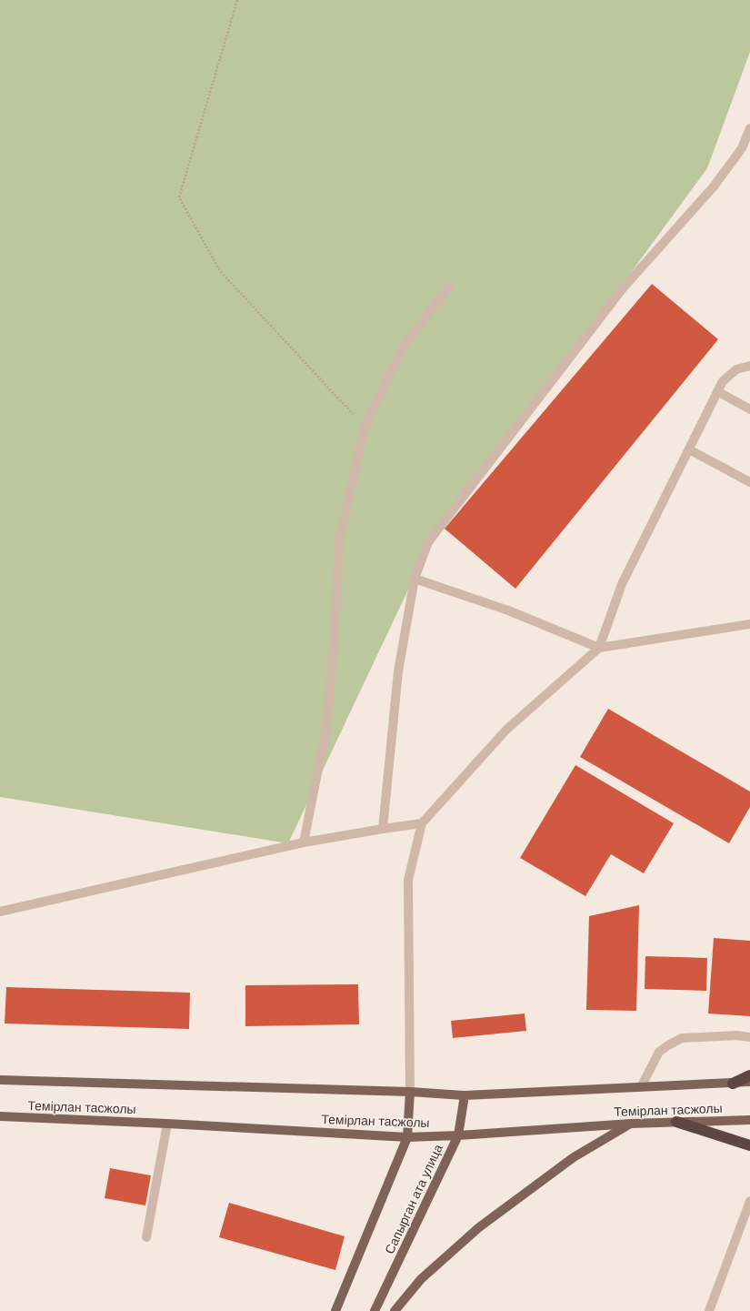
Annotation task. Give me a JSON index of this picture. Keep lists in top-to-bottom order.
{
  "streets": {
    "main road": ["Темірлан тасжолы", "Сапырган ата улица"]
  },
  "crossings": [
    ["Темірлан тасжолы", "Сапырган ата улица"]
  ]
}
